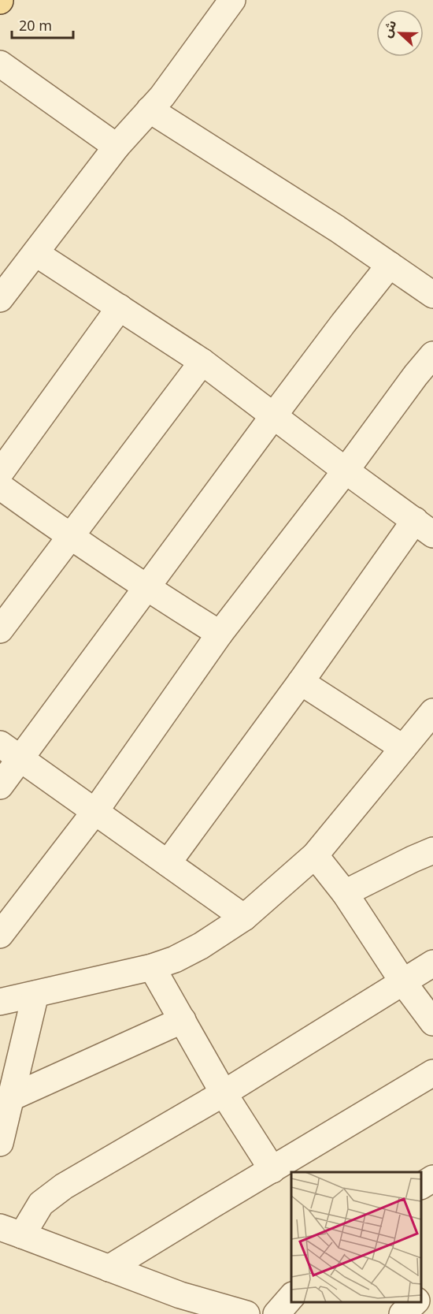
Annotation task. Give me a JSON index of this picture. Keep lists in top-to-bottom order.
{
  "scale_bar": "20 m",
  "north": "left"
}
